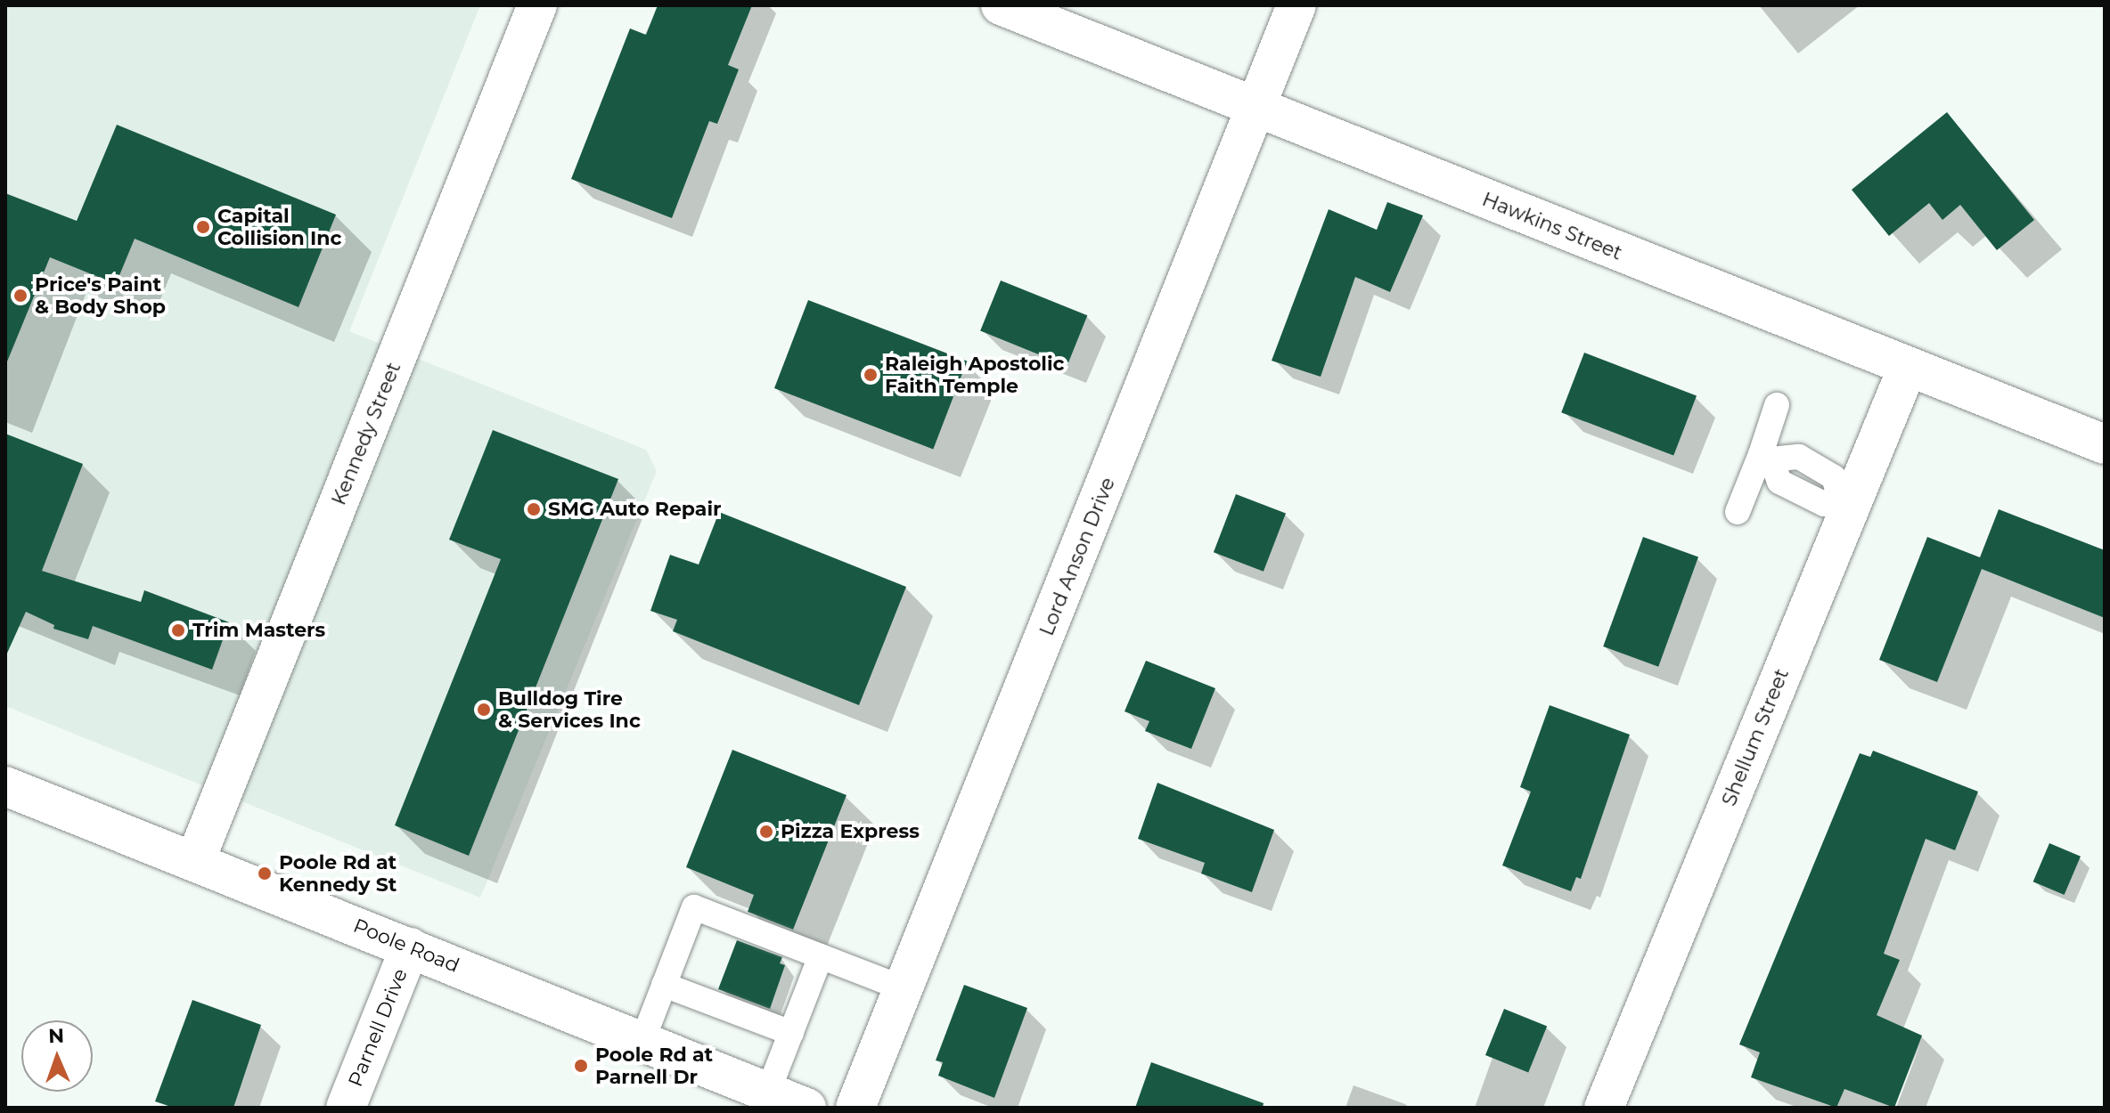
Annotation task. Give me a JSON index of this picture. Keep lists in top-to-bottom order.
{
  "streets": {
    "street": [
      "Hawkins Street",
      "Kennedy Street",
      "Lord Anson Drive",
      "Shellum Street",
      "Poole Road",
      "Parnell Drive"
    ]
  },
  "crossings": [
    ["Hawkins Street", "Lord Anson Drive"],
    ["Hawkins Street", "Shellum Street"],
    ["Kennedy Street", "Poole Road"],
    ["Poole Road", "Parnell Drive"]
  ],
  "places": [
    "Capital Collision Inc",
    "Price's Paint & Body Shop",
    "Raleigh Apostolic Faith Temple",
    "SMG Auto Repair",
    "Trim Masters",
    "Bulldog Tire & Services Inc",
    "Pizza Express",
    "Poole Rd at Kennedy St",
    "Poole Rd at Parnell Dr"
  ],
  "north": "top"
}
